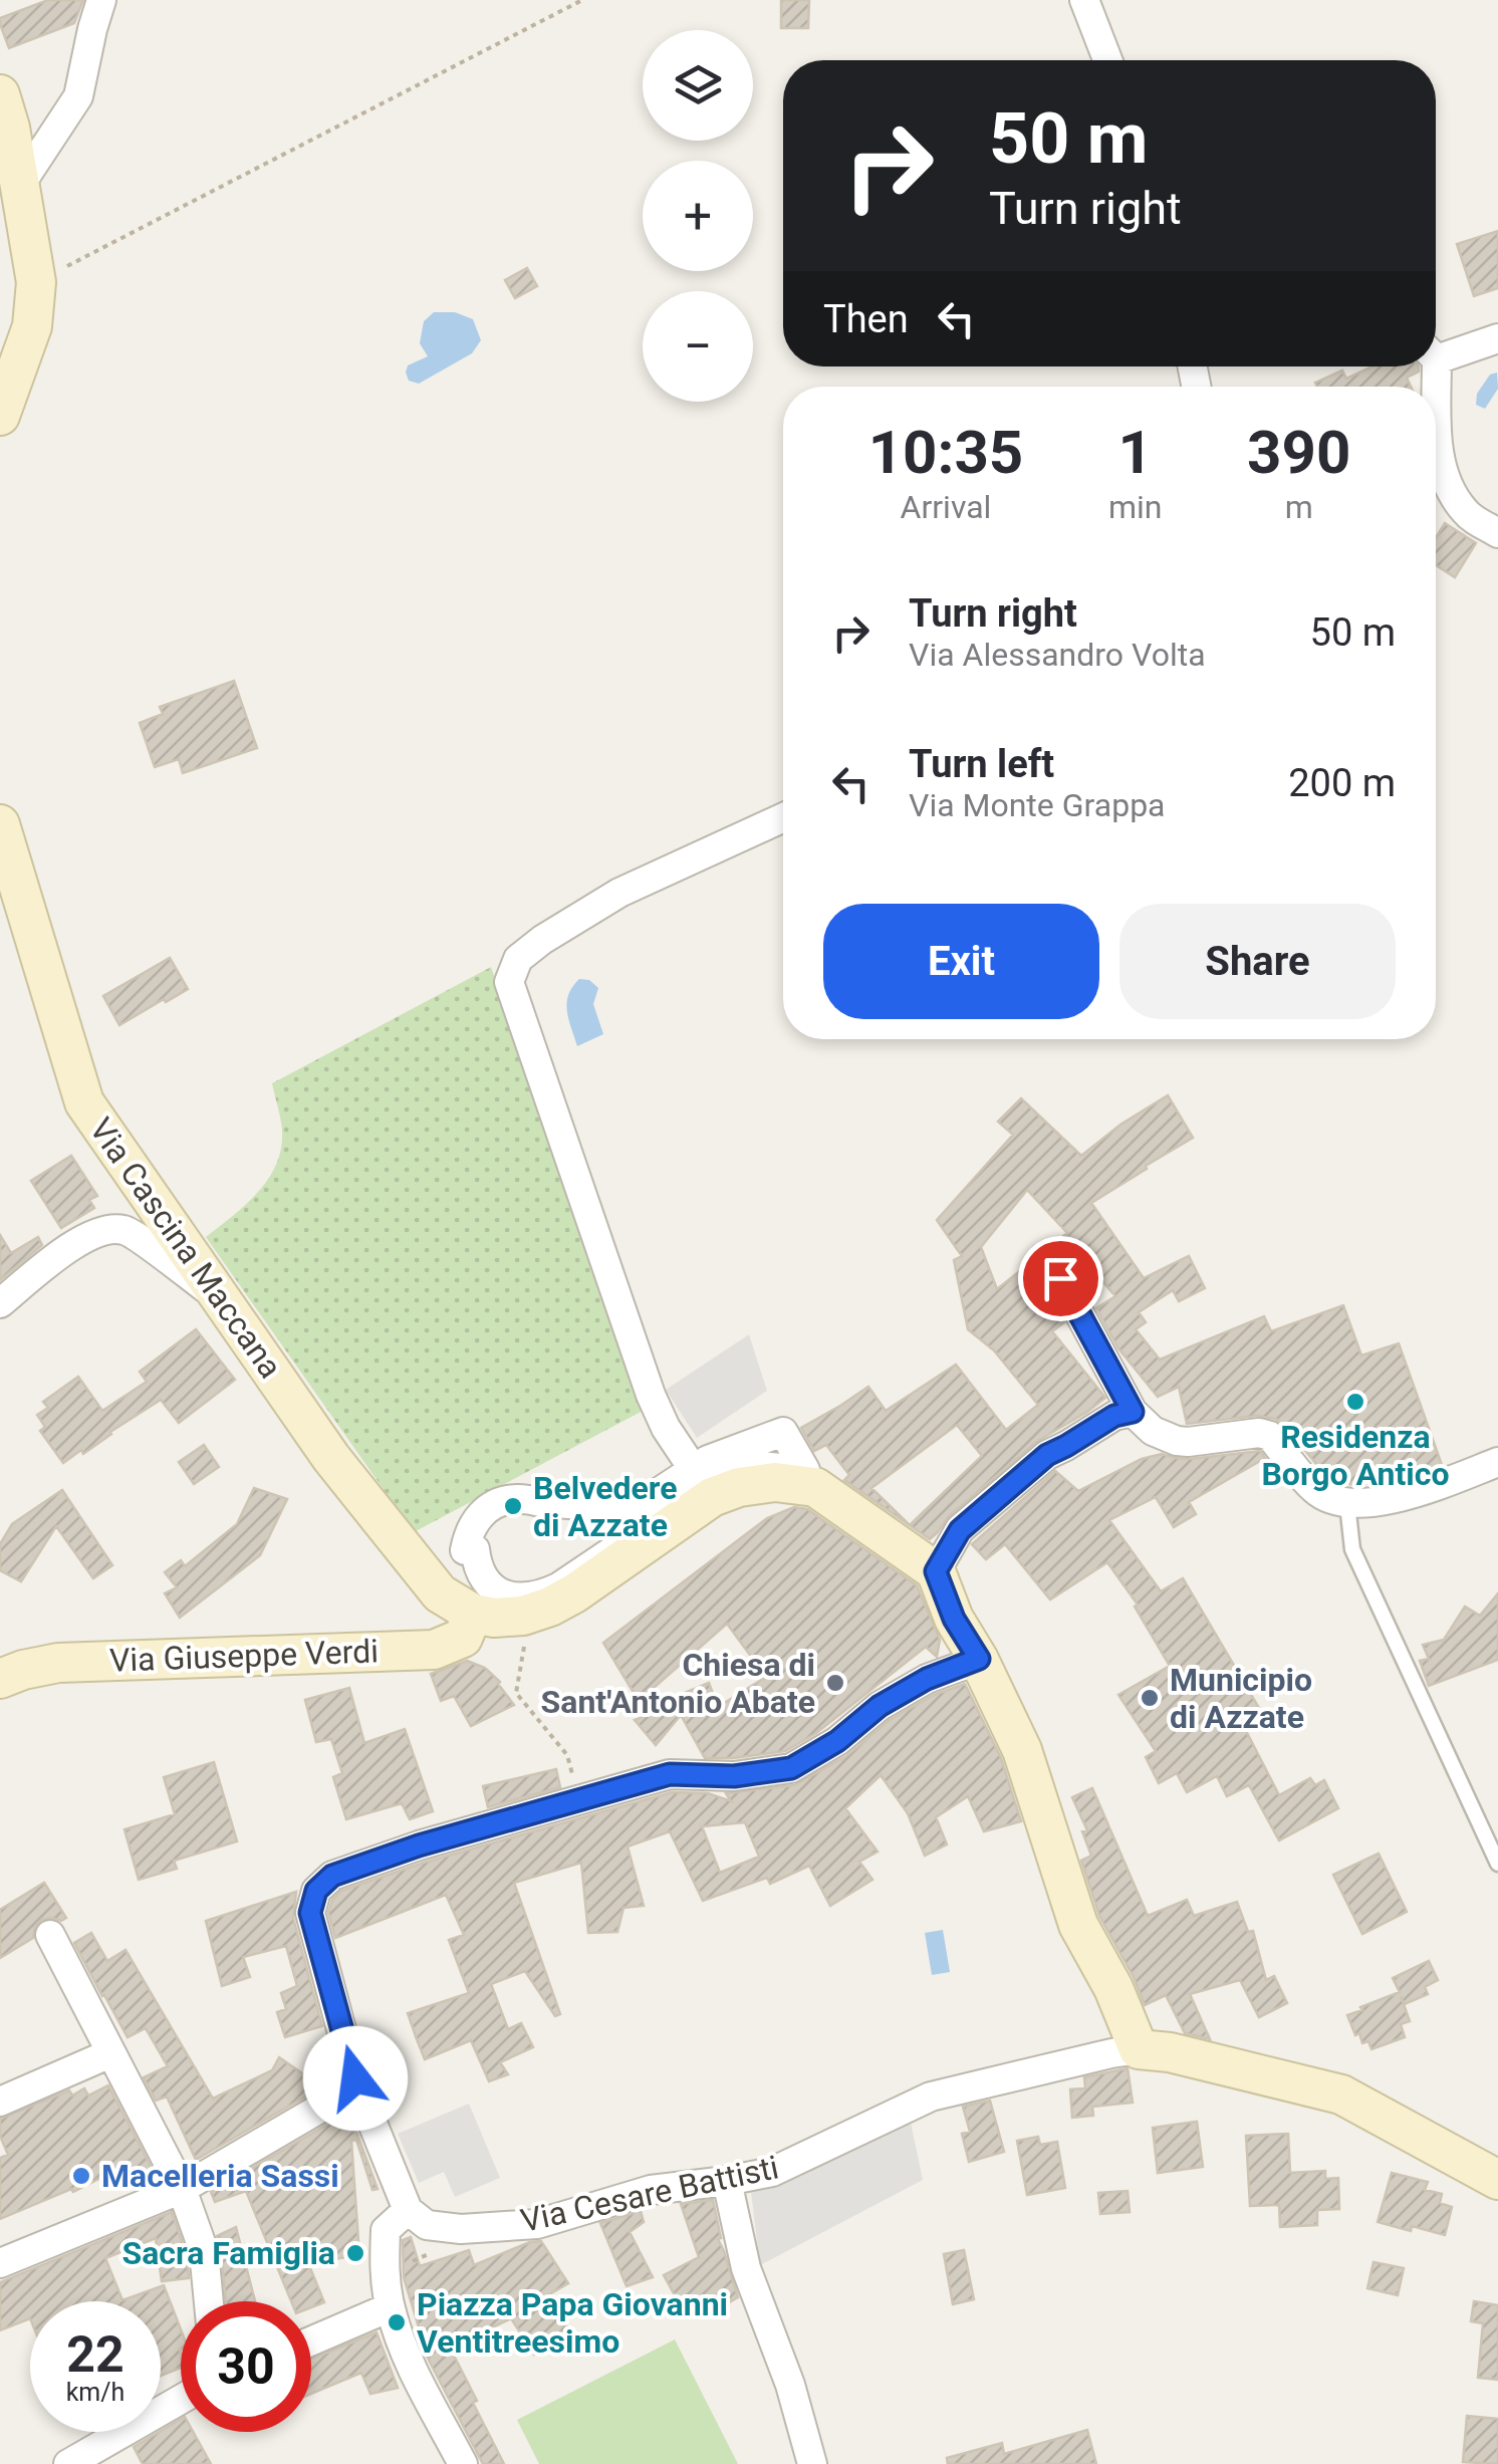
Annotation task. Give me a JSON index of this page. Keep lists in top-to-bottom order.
{
  "streets": {
    "street": ["Via Cascina Maccana", "Via Giuseppe Verdi", "Via Cesare Battisti"]
  },
  "crossings": [
    ["Via Cascina Maccana", "Via Giuseppe Verdi"]
  ],
  "places": [
    "Residenza Borgo Antico",
    "Belvedere di Azzate",
    "Chiesa di Sant'Antonio Abate",
    "Municipio di Azzate",
    "Macelleria Sassi",
    "Sacra Famiglia",
    "Piazza Papa Giovanni Ventitreesimo"
  ],
  "page": {
    "map_buttons": ["+", "−"],
    "turn": ["50 m", "Turn right"],
    "then": "Then",
    "eta": [
      "10:35",
      "Arrival",
      "1",
      "min",
      "390",
      "m"
    ],
    "list": [
      {
        "name": "Turn right",
        "note": "Via Alessandro Volta",
        "value": "50 m"
      },
      {
        "name": "Turn left",
        "note": "Via Monte Grappa",
        "value": "200 m"
      }
    ],
    "buttons": ["Exit", "Share"],
    "speed": "22 km/h",
    "limit": "30"
  }
}
